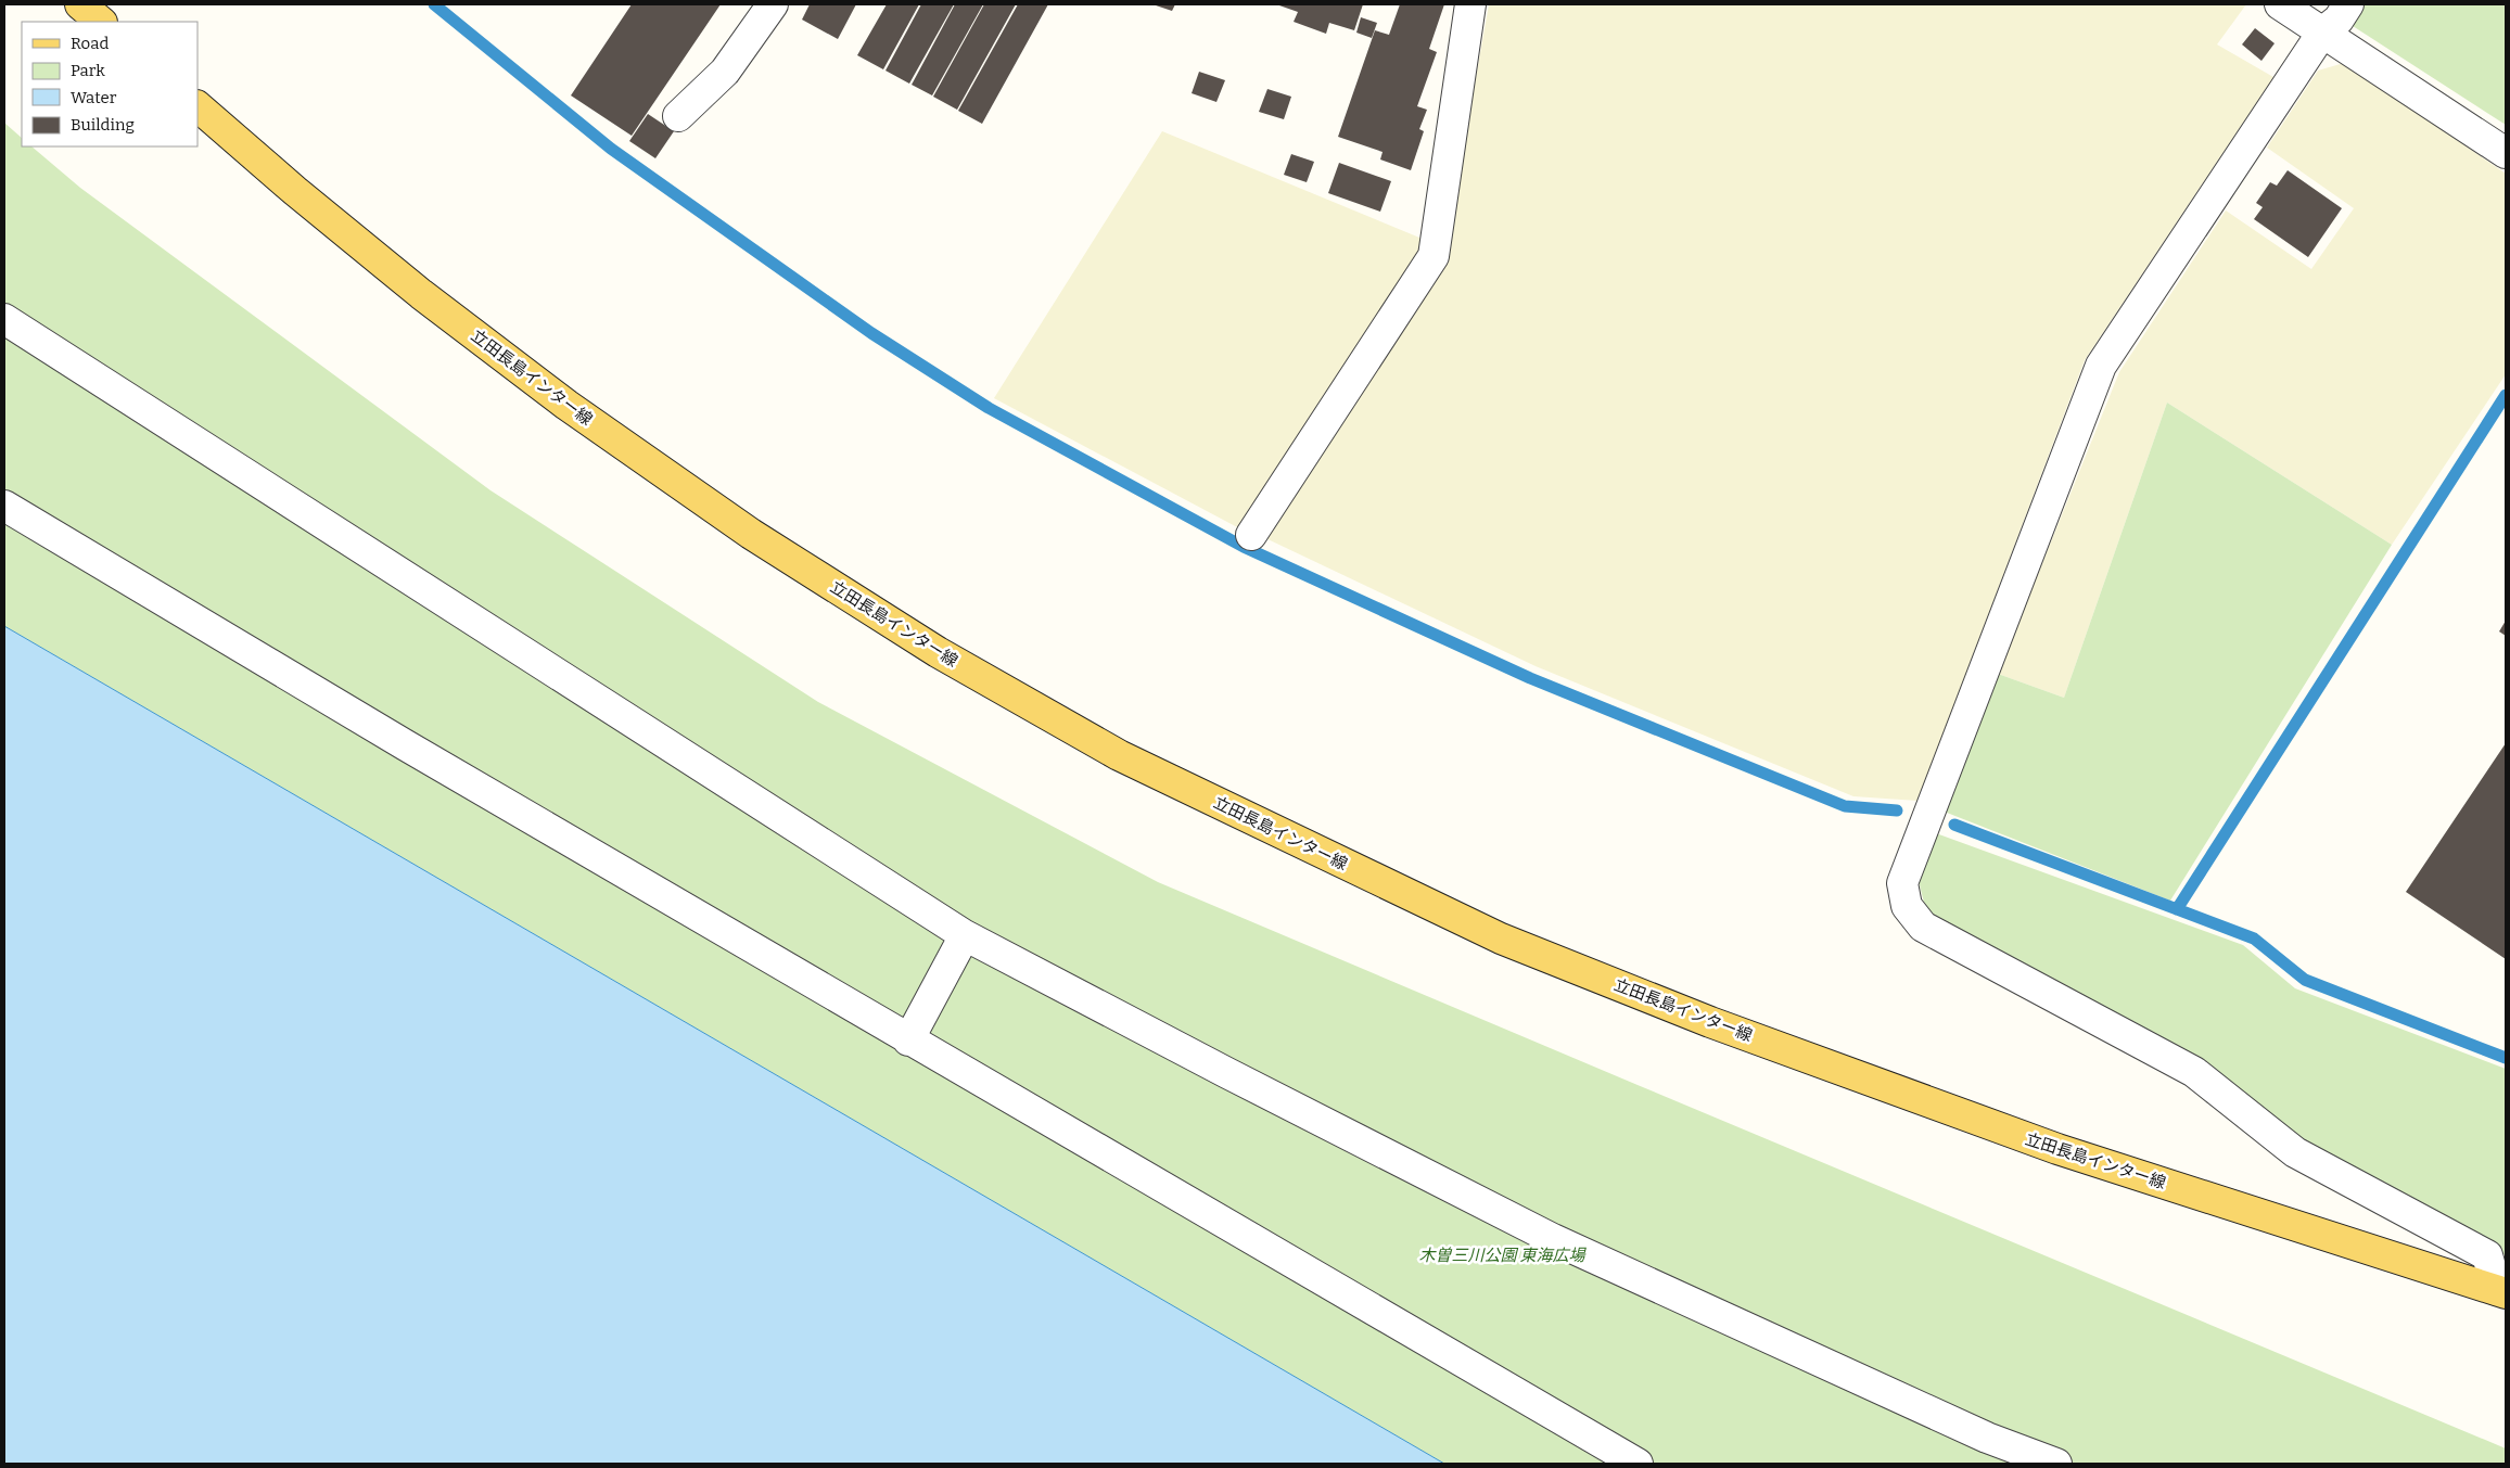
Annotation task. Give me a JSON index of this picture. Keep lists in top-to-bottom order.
{
  "streets": {
    "main road": ["立田長島インター線"]
  },
  "parks": ["木曽三川公園 東海広場"],
  "legend": [
    "Road",
    "Park",
    "Water",
    "Building"
  ]
}
